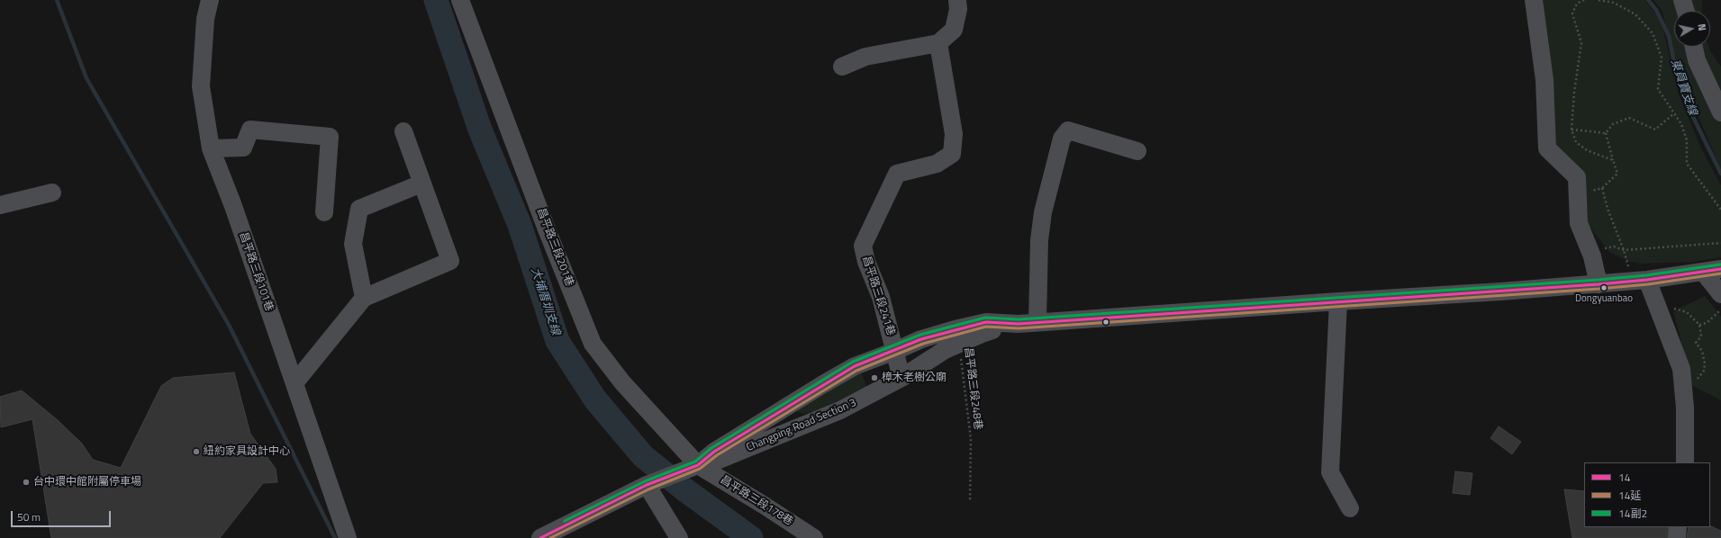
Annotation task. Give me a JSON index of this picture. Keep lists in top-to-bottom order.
{
  "streets": {
    "street": [
      "昌平路三段201巷",
      "昌平路三段101巷",
      "昌平路三段241巷",
      "Changping Road Section 3",
      "昌平路三段178巷"
    ],
    "path": ["昌平路三段248巷"]
  },
  "crossings": [
    ["昌平路三段201巷", "Changping Road Section 3"],
    ["昌平路三段201巷", "昌平路三段178巷"],
    ["昌平路三段241巷", "Changping Road Section 3"],
    ["昌平路三段248巷", "Changping Road Section 3"],
    ["Changping Road Section 3", "昌平路三段178巷"]
  ],
  "water": ["東員寶支線", "大埔厝圳支線"],
  "places": [
    "Dongyuanbao",
    "樟木老樹公廟",
    "紐約家具設計中心",
    "台中環中館附屬停車場"
  ],
  "lines": ["transit line 14副2", "transit line 14", "transit line 14延"],
  "legend": ["14", "14延", "14副2"],
  "scale_bar": "50 m",
  "north": "right"
}
